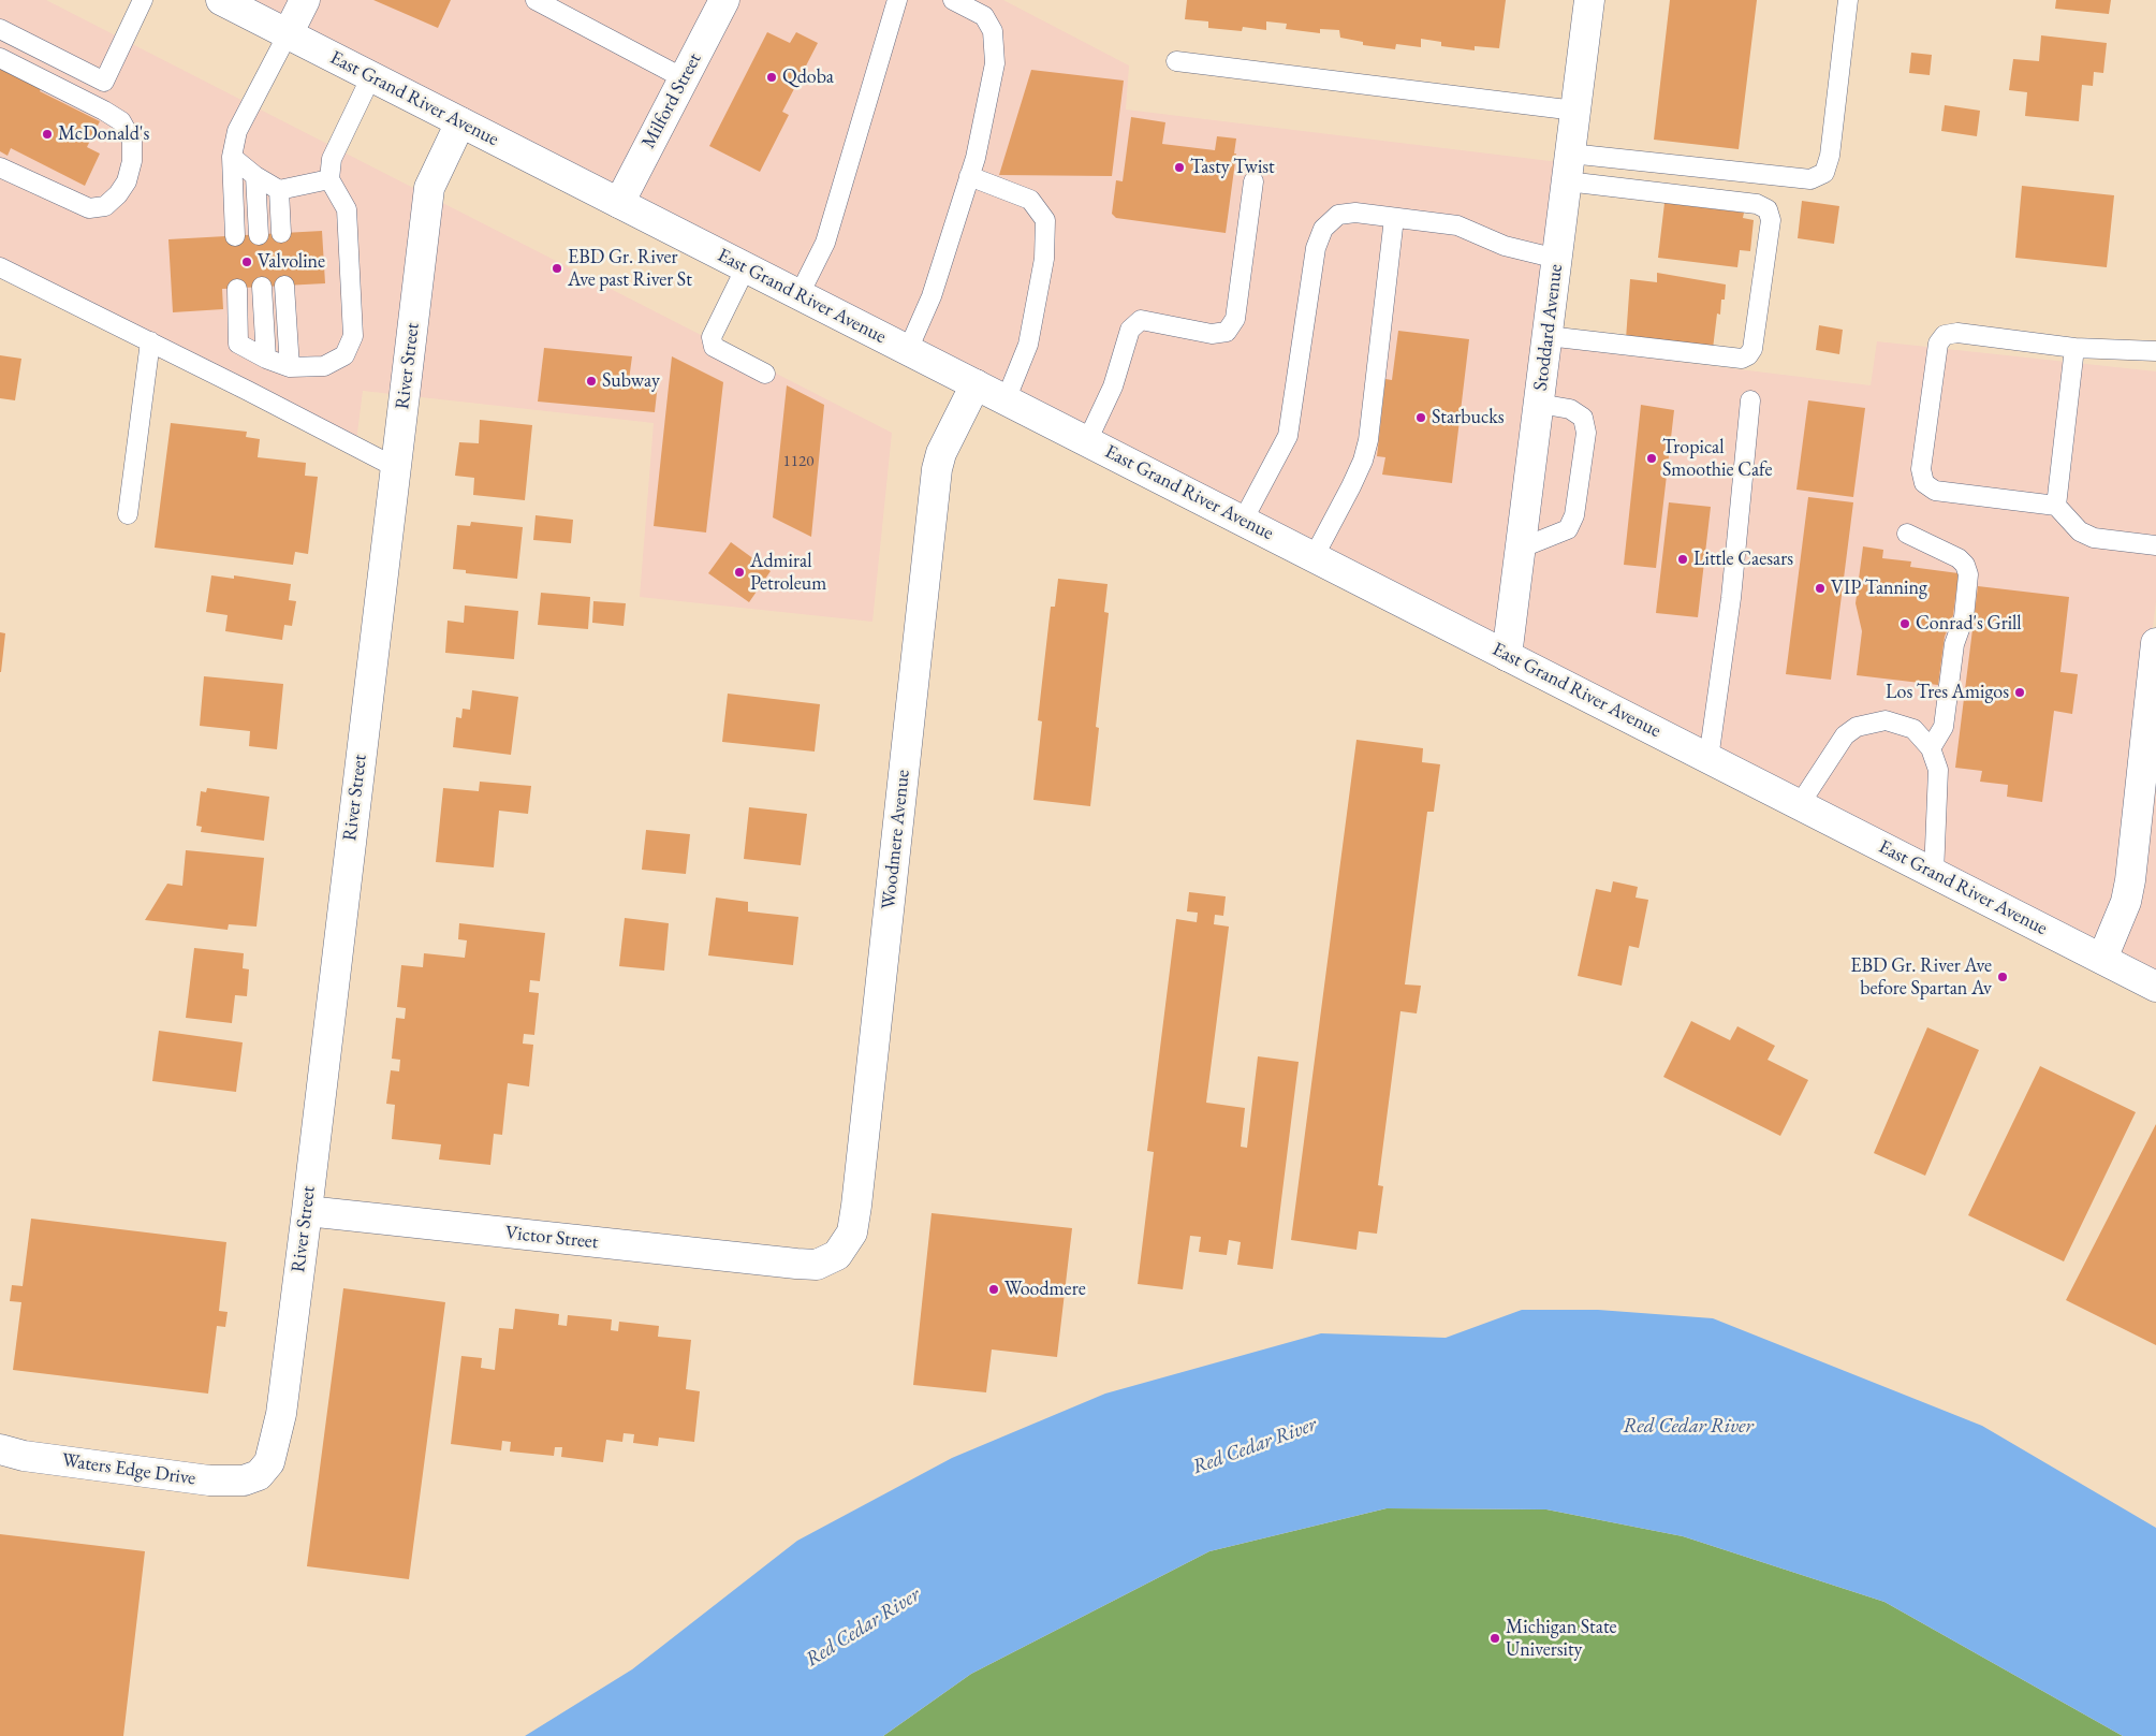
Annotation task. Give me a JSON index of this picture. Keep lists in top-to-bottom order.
{
  "streets": {
    "street": [
      "East Grand River Avenue",
      "Milford Street",
      "Stoddard Avenue",
      "River Street",
      "Woodmere Avenue",
      "Victor Street",
      "Waters Edge Drive"
    ]
  },
  "crossings": [
    ["East Grand River Avenue", "Milford Street"],
    ["East Grand River Avenue", "Stoddard Avenue"],
    ["East Grand River Avenue", "River Street"],
    ["East Grand River Avenue", "Woodmere Avenue"],
    ["River Street", "Victor Street"],
    ["River Street", "Waters Edge Drive"],
    ["Woodmere Avenue", "Victor Street"]
  ],
  "water": ["Red Cedar River"],
  "places": [
    "Qdoba",
    "McDonald's",
    "Tasty Twist",
    "Valvoline",
    "EBD Gr. River Ave past River St",
    "Subway",
    "Starbucks",
    "Tropical Smoothie Cafe",
    "Little Caesars",
    "Admiral Petroleum",
    "VIP Tanning",
    "Conrad's Grill",
    "Los Tres Amigos",
    "EBD Gr. River Ave before Spartan Av",
    "Woodmere",
    "Michigan State University"
  ],
  "house_numbers": ["1120"]
}
